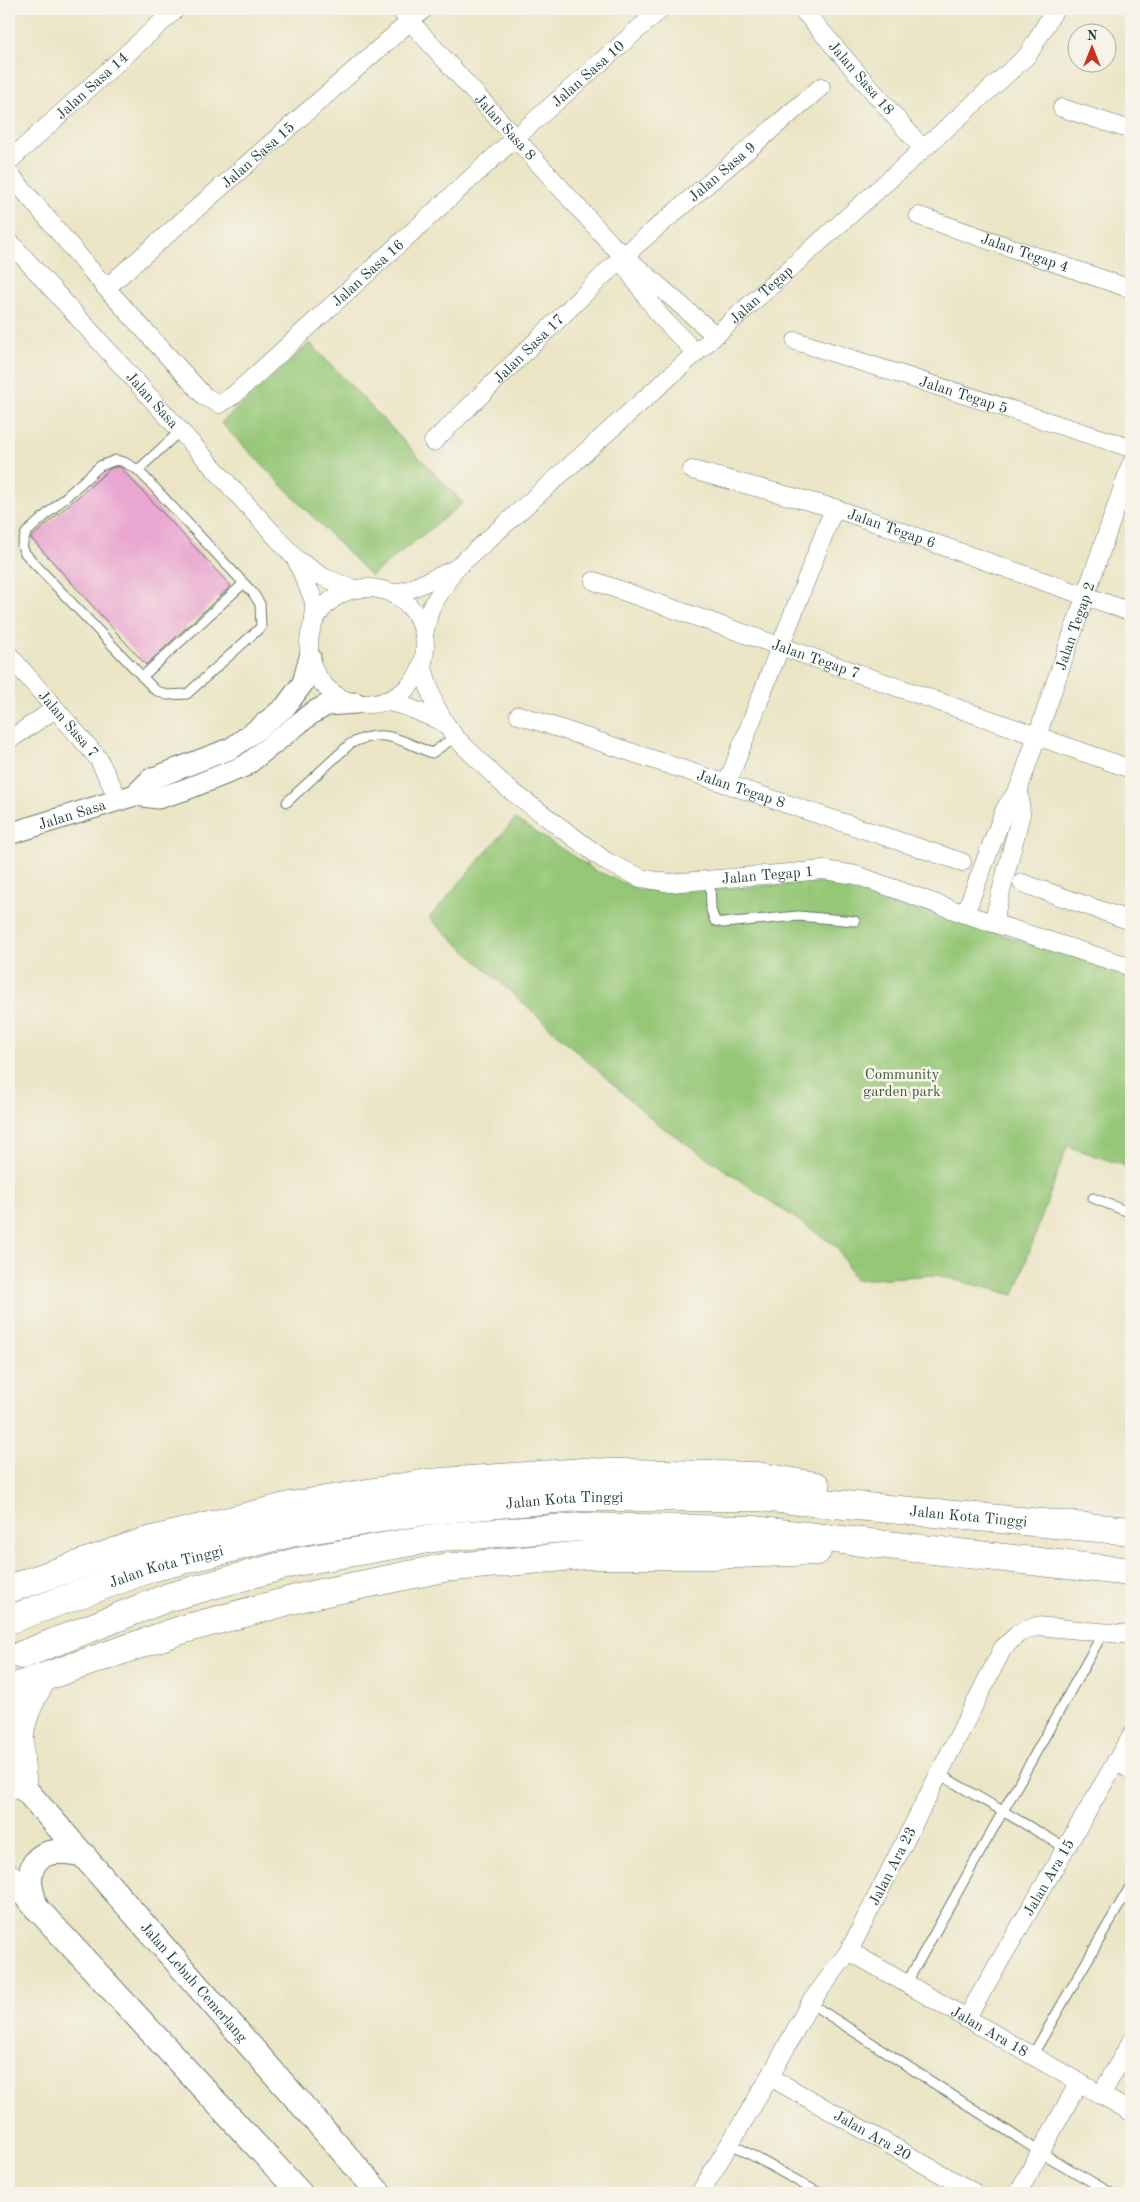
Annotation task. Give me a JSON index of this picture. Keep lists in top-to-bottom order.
{
  "streets": {
    "highway": ["Jalan Kota Tinggi"],
    "main road": ["Jalan Lebuh Cemerlang"],
    "street": [
      "Jalan Sasa 10",
      "Jalan Sasa 18",
      "Jalan Sasa 14",
      "Jalan Sasa 8",
      "Jalan Sasa 15",
      "Jalan Sasa 9",
      "Jalan Tegap 4",
      "Jalan Sasa 16",
      "Jalan Tegap",
      "Jalan Sasa 17",
      "Jalan Tegap 5",
      "Jalan Sasa",
      "Jalan Tegap 6",
      "Jalan Tegap 2",
      "Jalan Tegap 7",
      "Jalan Sasa 7",
      "Jalan Tegap 8",
      "Jalan Tegap 1",
      "Jalan Ara 23",
      "Jalan Ara 15",
      "Jalan Ara 18",
      "Jalan Ara 20"
    ]
  },
  "crossings": [
    ["Jalan Sasa 10", "Jalan Sasa 8"],
    ["Jalan Sasa 10", "Jalan Sasa 16"],
    ["Jalan Sasa 18", "Jalan Tegap"],
    ["Jalan Sasa 8", "Jalan Sasa 15"],
    ["Jalan Sasa 8", "Jalan Sasa 9"],
    ["Jalan Sasa 8", "Jalan Sasa 16"],
    ["Jalan Sasa 8", "Jalan Tegap"],
    ["Jalan Sasa 8", "Jalan Sasa 17"],
    ["Jalan Sasa 15", "Jalan Sasa 16"],
    ["Jalan Sasa 9", "Jalan Sasa 17"],
    ["Jalan Tegap", "Jalan Sasa"],
    ["Jalan Tegap", "Jalan Tegap 1"],
    ["Jalan Sasa", "Jalan Sasa 7"],
    ["Jalan Sasa", "Jalan Tegap 1"],
    ["Jalan Tegap 6", "Jalan Tegap 2"],
    ["Jalan Tegap 2", "Jalan Tegap 7"],
    ["Jalan Tegap 2", "Jalan Tegap 1"],
    ["Jalan Ara 23", "Jalan Ara 18"],
    ["Jalan Ara 23", "Jalan Ara 20"],
    ["Jalan Ara 15", "Jalan Ara 18"]
  ],
  "parks": ["Community garden park"],
  "north": "top"
}
